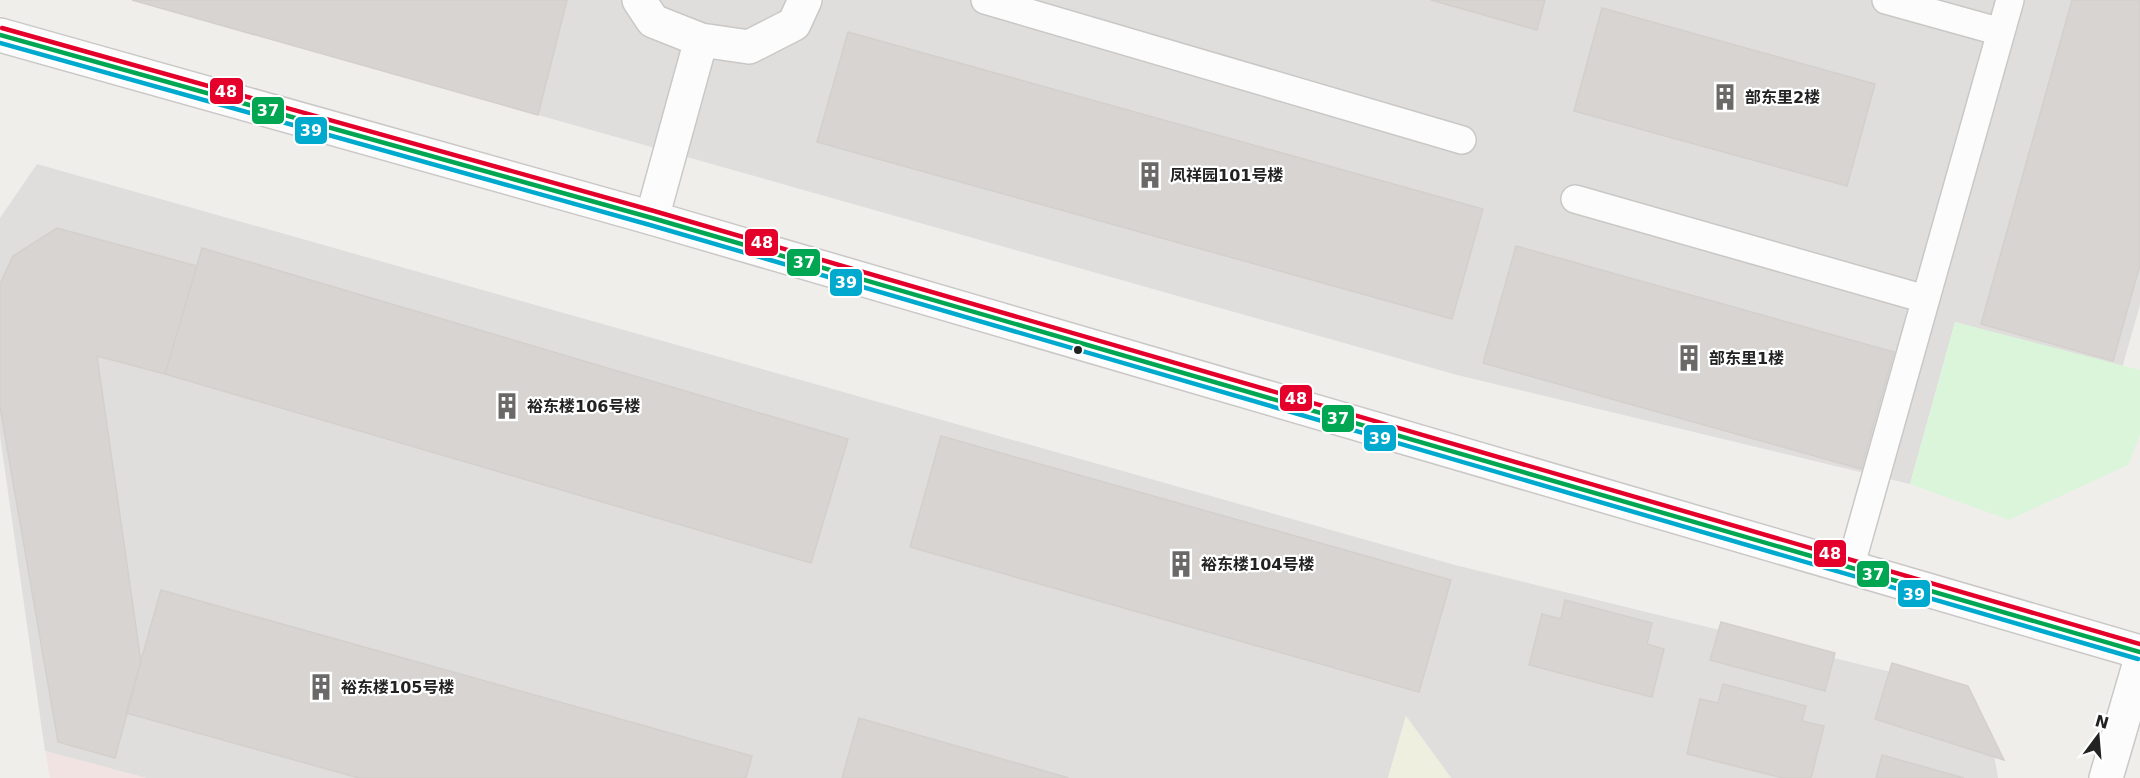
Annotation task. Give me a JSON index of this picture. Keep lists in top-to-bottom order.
{
  "places": {
    "building": [
      "部东里2楼",
      "凤祥园101号楼",
      "部东里1楼",
      "裕东楼106号楼",
      "裕东楼104号楼",
      "裕东楼105号楼"
    ]
  },
  "lines": ["transit line 48", "transit line 37", "transit line 39"],
  "north": "top"
}
